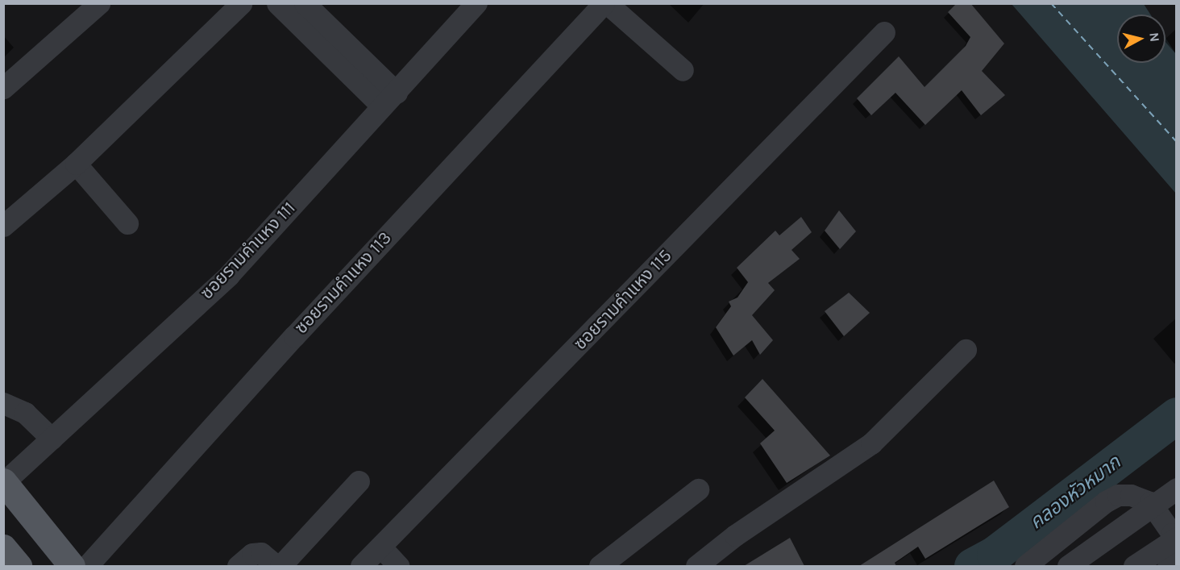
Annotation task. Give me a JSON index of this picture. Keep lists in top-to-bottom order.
{
  "streets": {
    "street": ["ซอยรามคำแหง 111", "ซอยรามคำแหง 113", "ซอยรามคำแหง 115"]
  },
  "water": ["คลองหัวหมาก"],
  "north": "right"
}
